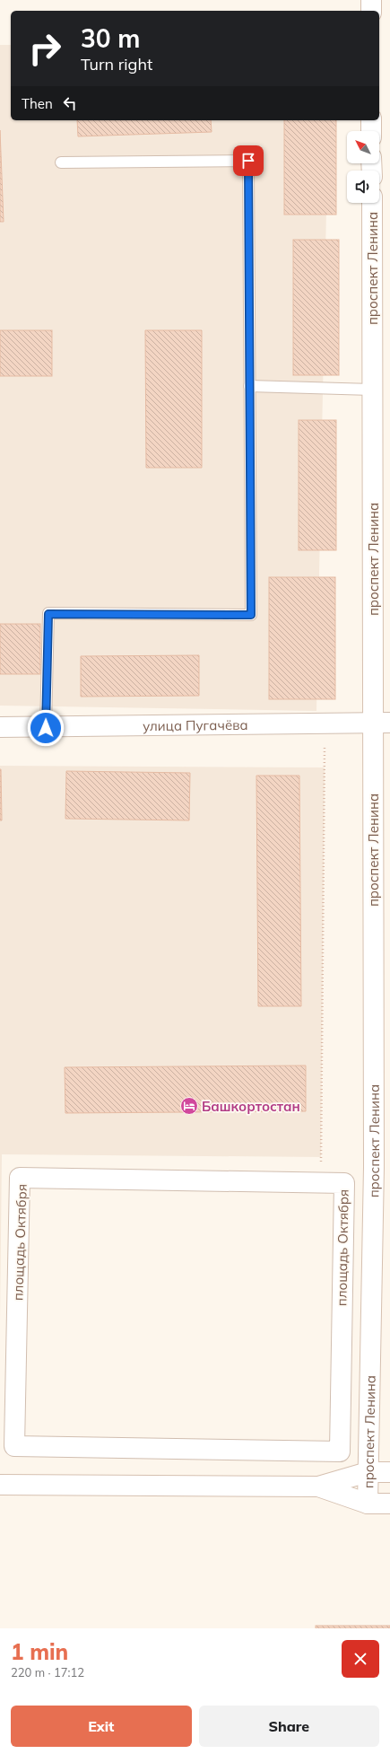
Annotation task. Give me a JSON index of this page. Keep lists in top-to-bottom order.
{
  "streets": {
    "street": ["проспект Ленина", "улица Пугачёва", "площадь Октября"]
  },
  "crossings": [
    ["проспект Ленина", "улица Пугачёва"]
  ],
  "places": {
    "hotel": ["Башкортостан"]
  },
  "north": "top left",
  "page": {
    "turn": ["30 m", "Turn right"],
    "then": "Then",
    "heading": ["1 min", "220 m · 17:12"],
    "buttons": ["Exit", "Share"]
  }
}
